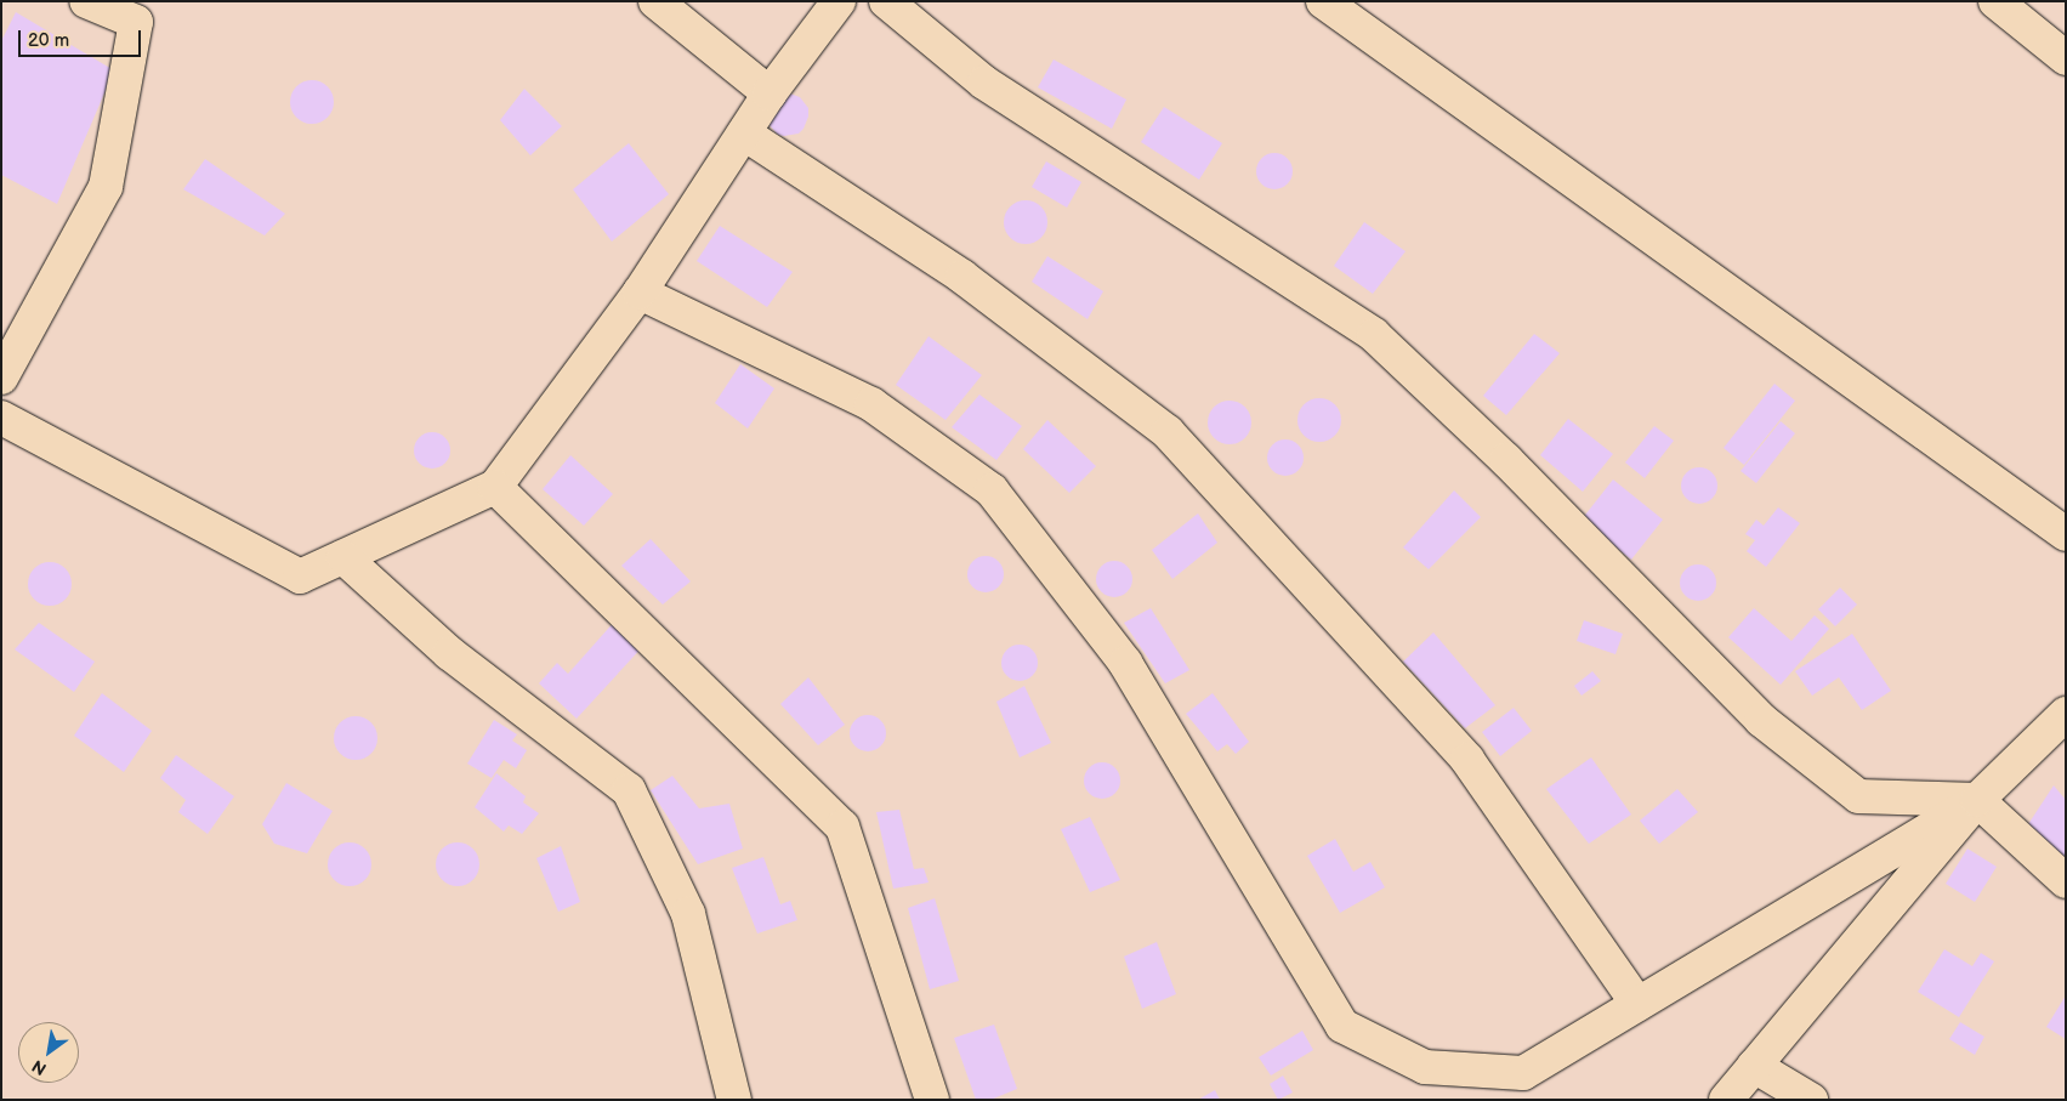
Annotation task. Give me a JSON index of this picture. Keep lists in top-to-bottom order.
{
  "scale_bar": "20 m",
  "north": "bottom left"
}
